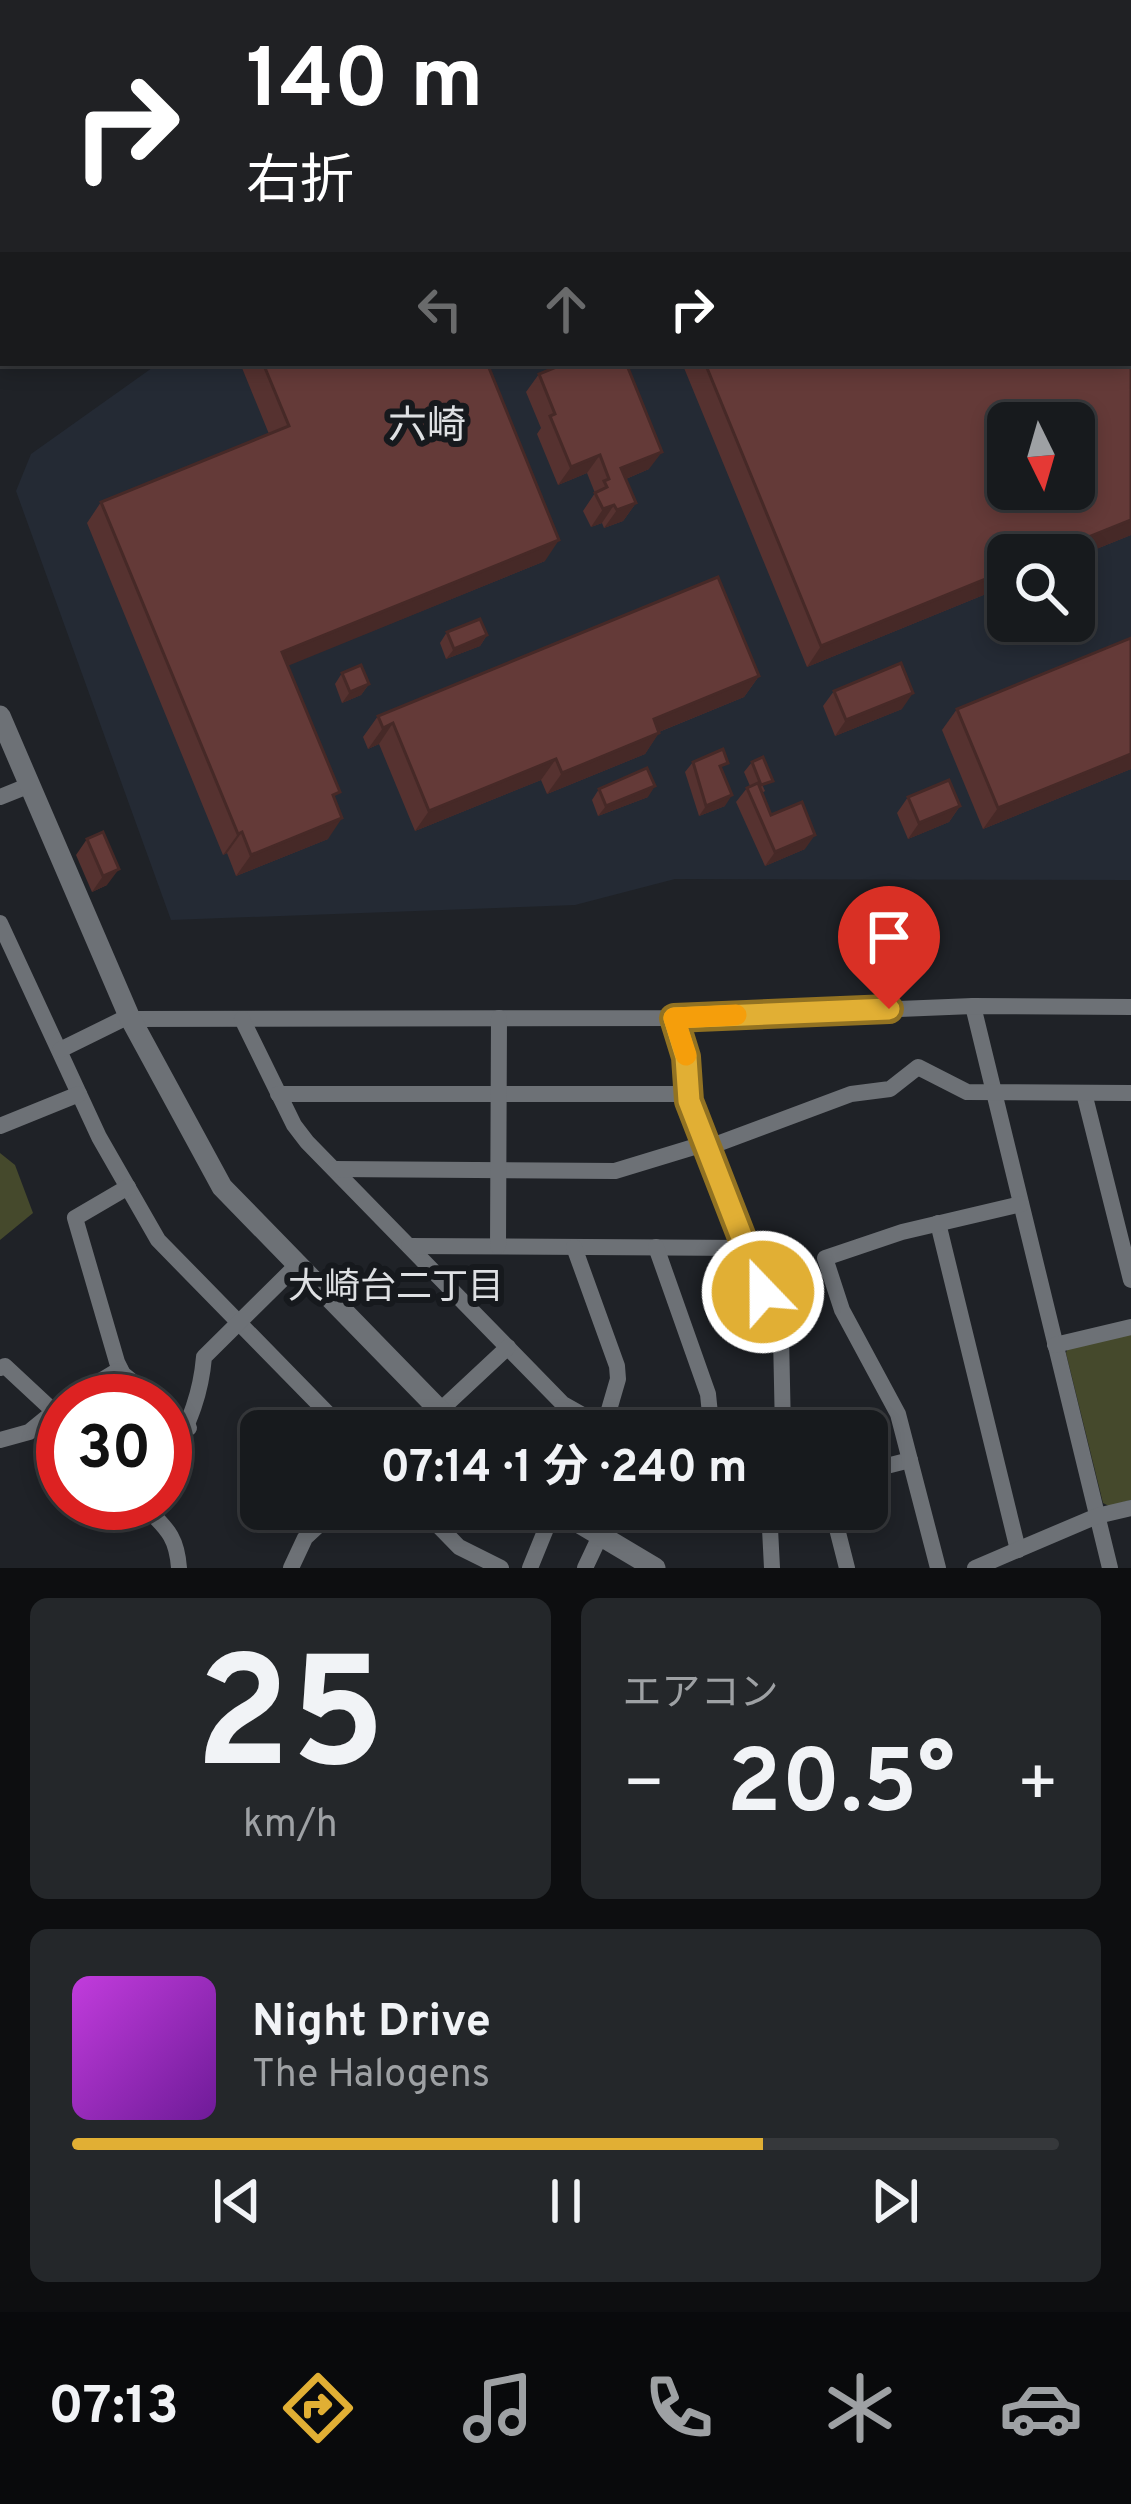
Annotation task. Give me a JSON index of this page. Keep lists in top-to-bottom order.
{
  "districts": ["六崎", "大崎台二丁目"],
  "north": "bottom",
  "page": {
    "turn": ["140 m", "右折"],
    "limit": "30",
    "trip": "07:14 · 1 分 · 240 m",
    "tile": [
      ["25", "km/h"],
      "エアコン"
    ],
    "heat": ["−", "20.5°", "+"],
    "song": ["Night Drive", "The Halogens"],
    "tabs": "07:13"
  }
}
